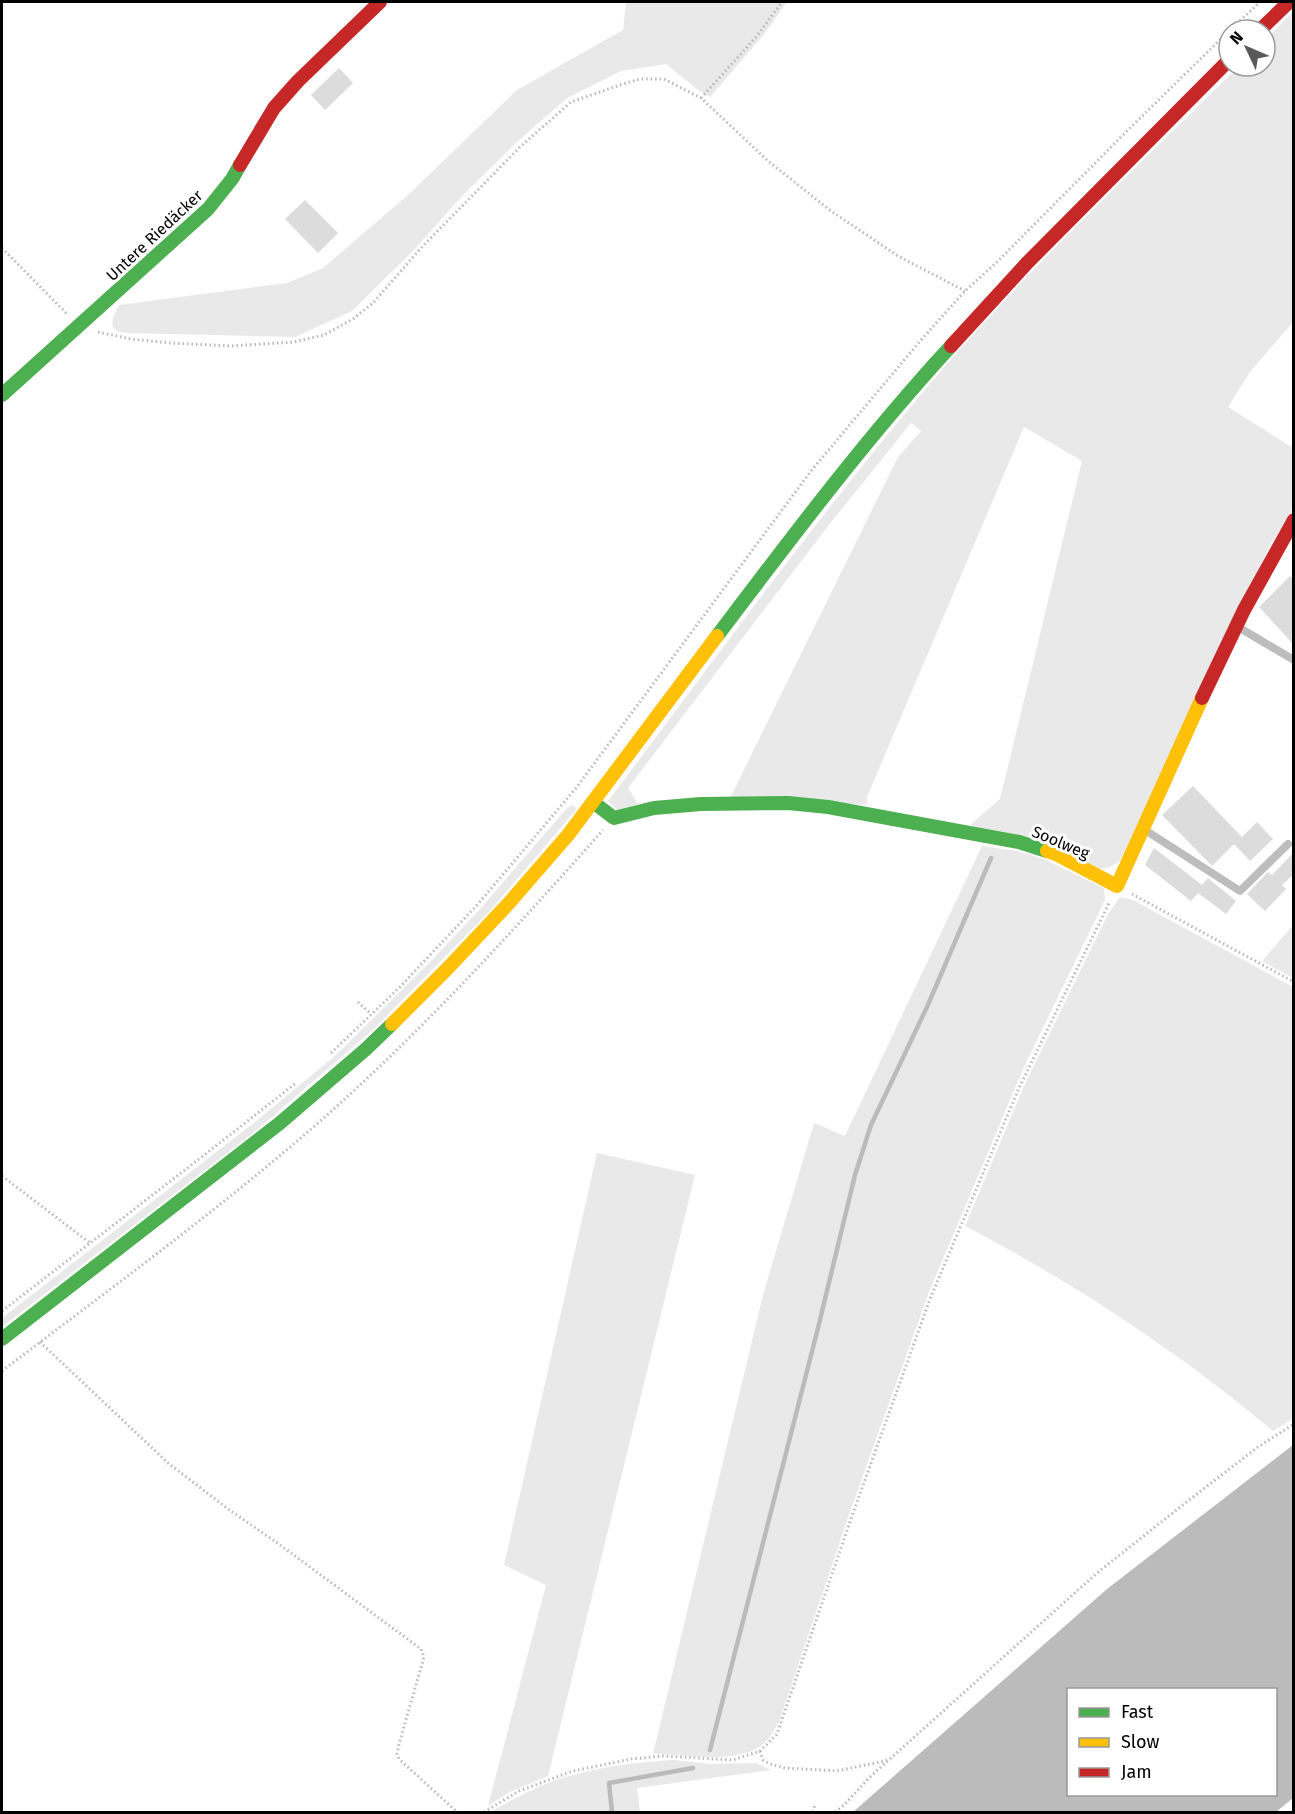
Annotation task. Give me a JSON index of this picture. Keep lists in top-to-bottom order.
{
  "streets": {
    "main road": ["Untere Riedäcker", "Soolweg"]
  },
  "legend": ["Fast", "Slow", "Jam"],
  "north": "top left"
}
